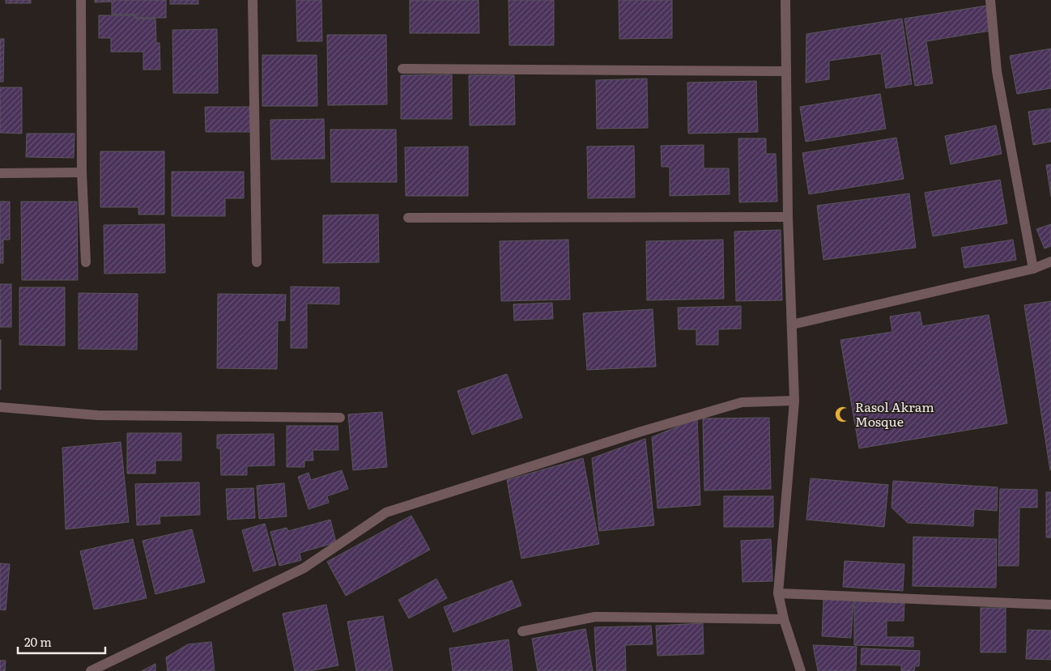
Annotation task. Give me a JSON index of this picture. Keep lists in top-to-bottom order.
{
  "places": {
    "mosque": ["Rasol Akram Mosque"]
  },
  "scale_bar": "20 m"
}
